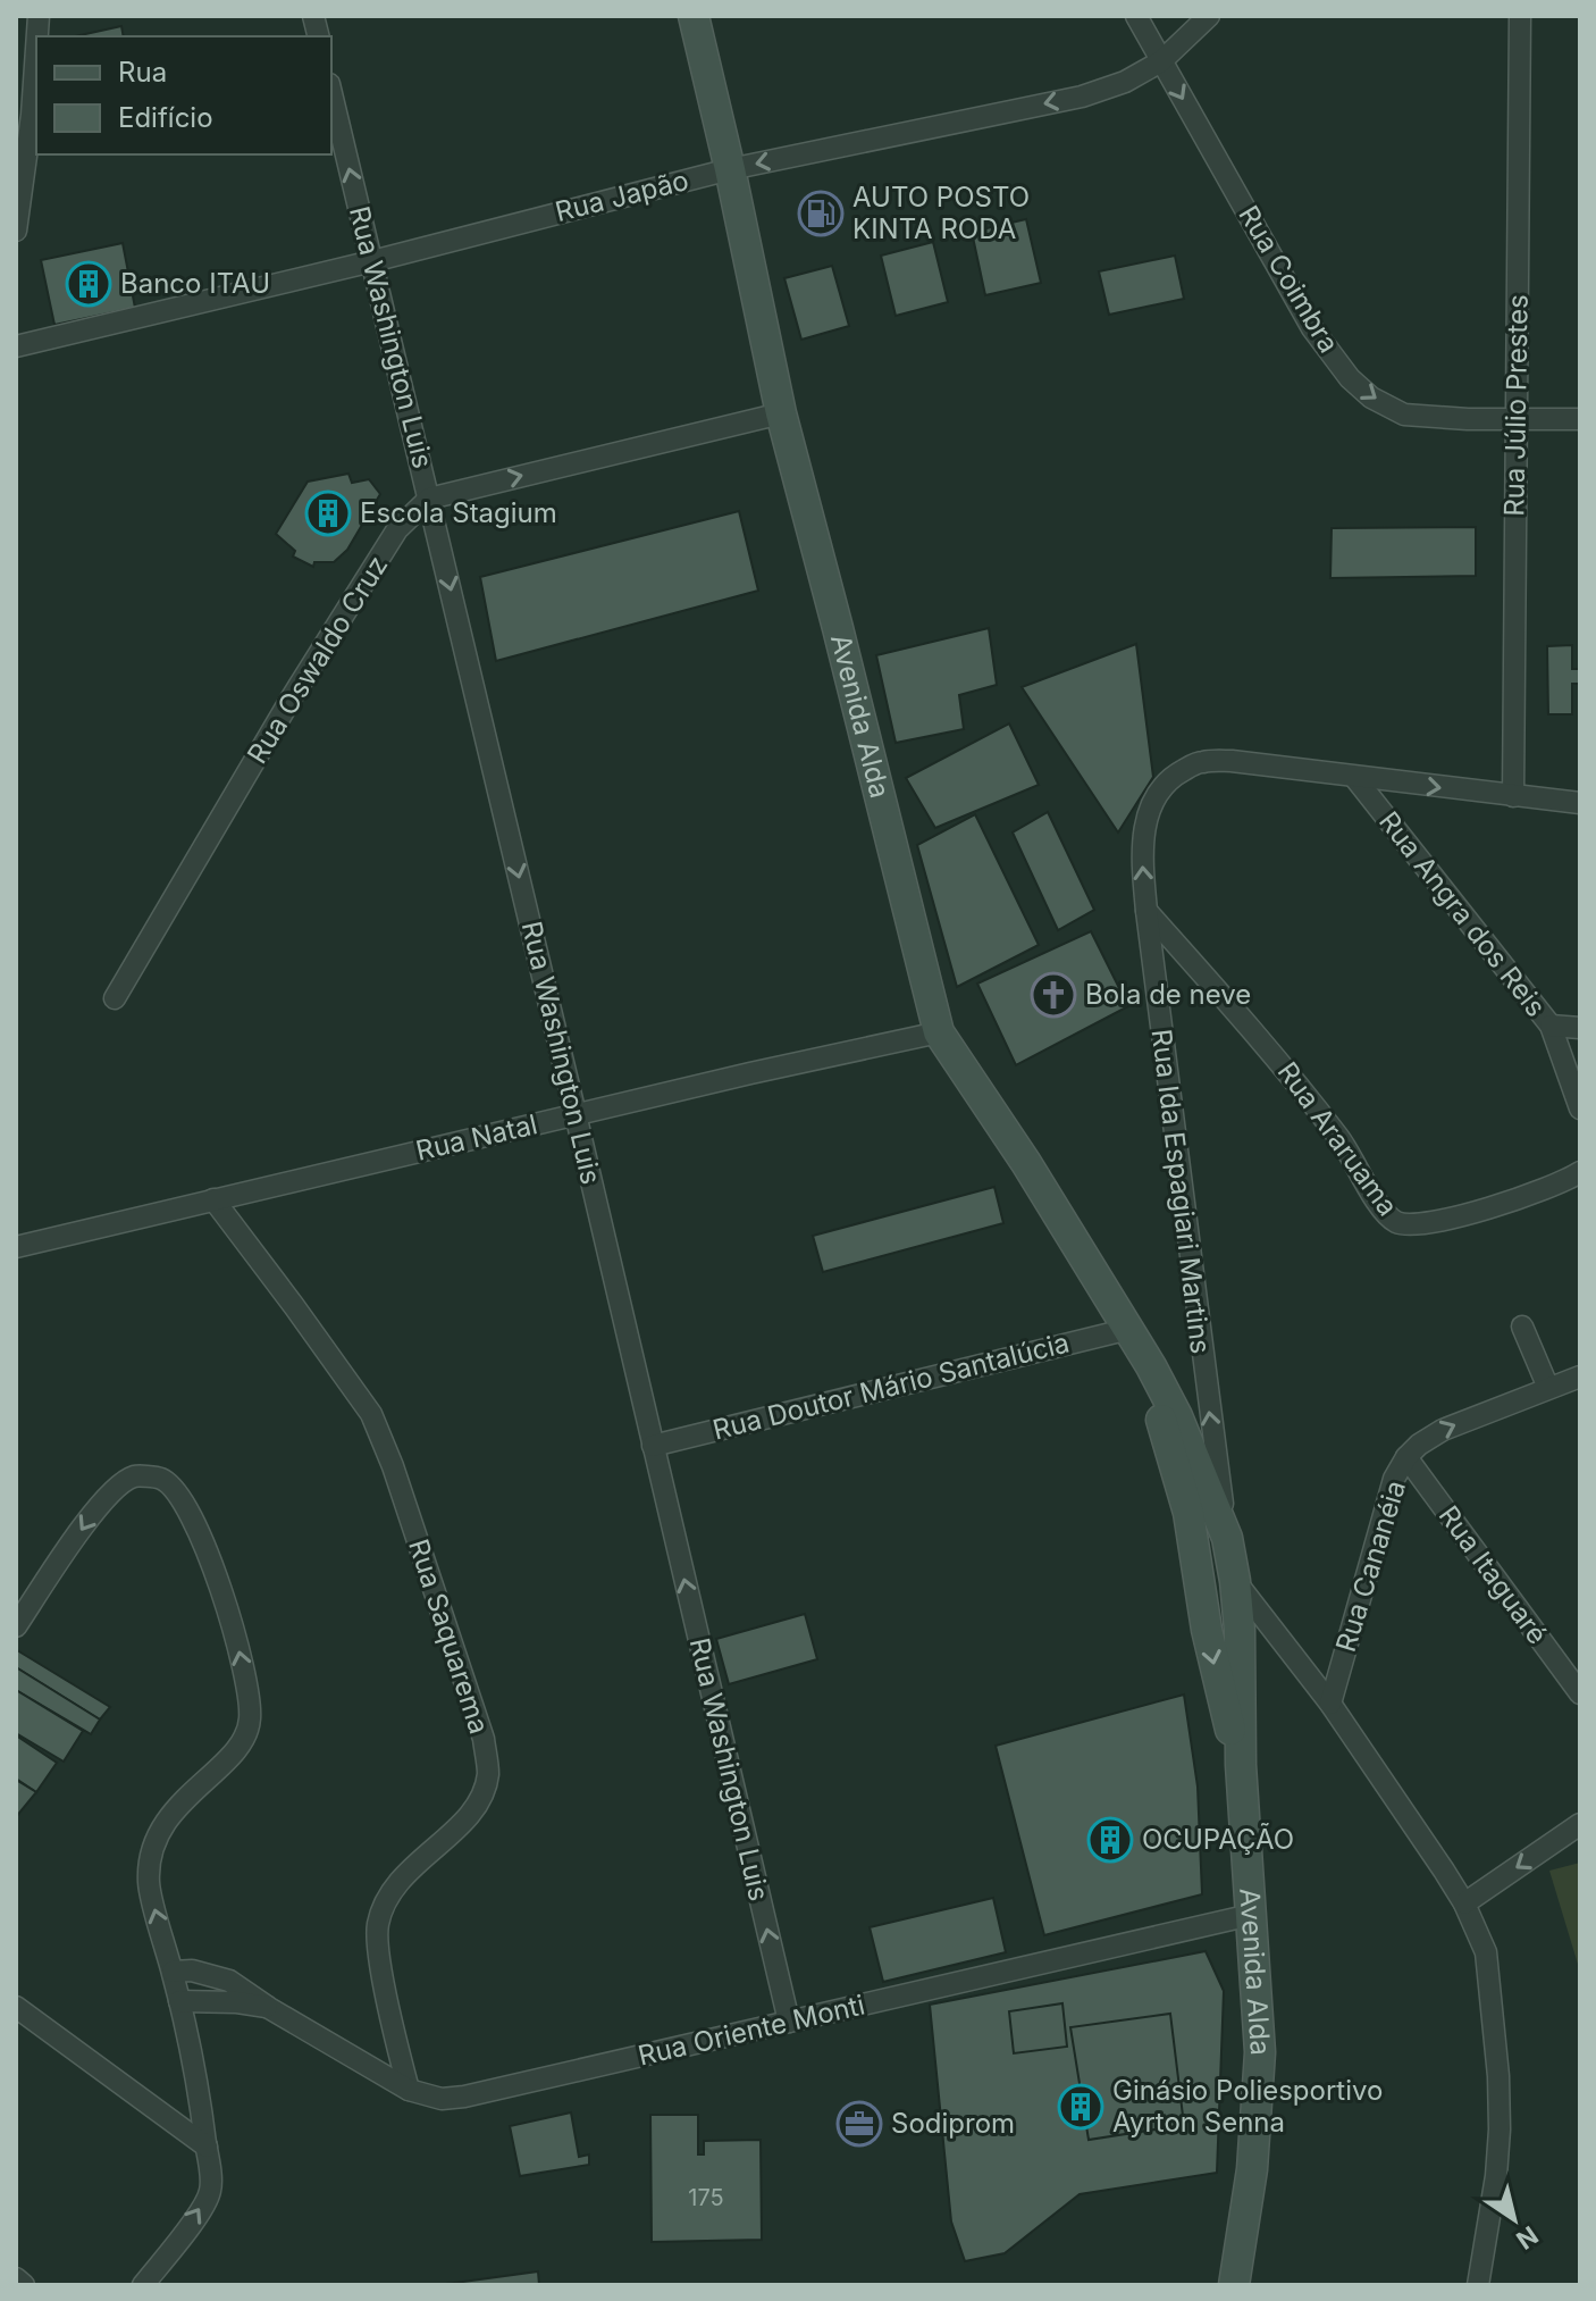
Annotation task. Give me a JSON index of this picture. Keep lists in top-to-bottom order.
{
  "streets": {
    "main road": ["Avenida Alda"],
    "street": [
      "Rua Japão",
      "Rua Coimbra",
      "Rua Washington Luis",
      "Rua Júlio Prestes",
      "Rua Oswaldo Cruz",
      "Rua Angra dos Reis",
      "Rua Natal",
      "Rua Araruama",
      "Rua Ida Espagiari Martins",
      "Rua Doutor Mário Santalúcia",
      "Rua Cananéia",
      "Rua Itaguaré",
      "Rua Saquarema",
      "Rua Oriente Monti"
    ]
  },
  "crossings": [
    ["Rua Japão", "Rua Coimbra"],
    ["Rua Japão", "Rua Washington Luis"],
    ["Rua Japão", "Avenida Alda"],
    ["Rua Coimbra", "Rua Júlio Prestes"],
    ["Rua Washington Luis", "Rua Oswaldo Cruz"],
    ["Rua Washington Luis", "Rua Natal"],
    ["Rua Washington Luis", "Rua Doutor Mário Santalúcia"],
    ["Rua Washington Luis", "Rua Oriente Monti"],
    ["Rua Júlio Prestes", "Rua Ida Espagiari Martins"],
    ["Avenida Alda", "Rua Natal"],
    ["Avenida Alda", "Rua Ida Espagiari Martins"],
    ["Avenida Alda", "Rua Doutor Mário Santalúcia"],
    ["Avenida Alda", "Rua Oriente Monti"],
    ["Rua Angra dos Reis", "Rua Ida Espagiari Martins"],
    ["Rua Natal", "Rua Saquarema"],
    ["Rua Araruama", "Rua Ida Espagiari Martins"],
    ["Rua Cananéia", "Rua Itaguaré"],
    ["Rua Saquarema", "Rua Oriente Monti"]
  ],
  "one_way": ["Rua Japão", "Rua Coimbra"],
  "places": {
    "fuel station": ["AUTO POSTO KINTA RODA"],
    "building": [
      "Banco ITAU",
      "Escola Stagium",
      "OCUPAÇÃO",
      "Ginásio Poliesportivo Ayrton Senna"
    ],
    "church": ["Bola de neve"],
    "office": ["Sodiprom"]
  },
  "house_numbers": ["175"],
  "legend": ["Rua", "Edifício"],
  "north": "bottom right"
}
